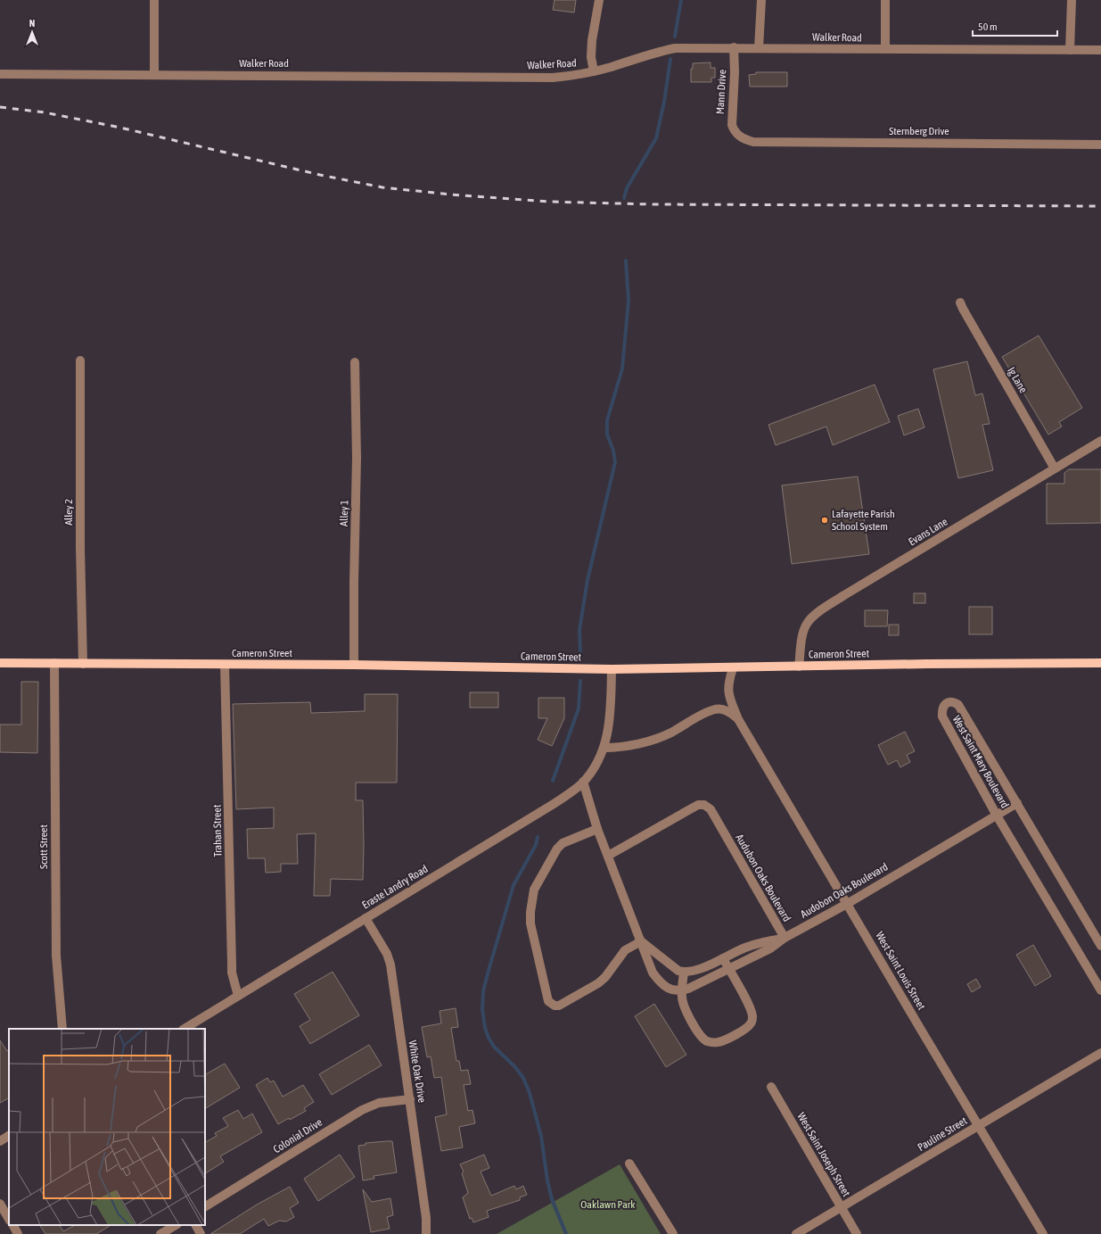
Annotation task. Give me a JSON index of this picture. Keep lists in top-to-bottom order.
{
  "streets": {
    "main road": ["Cameron Street"],
    "street": [
      "Walker Road",
      "Mann Drive",
      "Sternberg Drive",
      "Ig Lane",
      "Alley 2",
      "Alley 1",
      "Evans Lane",
      "West Saint Mary Boulevard",
      "Trahan Street",
      "Scott Street",
      "Audubon Oaks Boulevard",
      "Eraste Landry Road",
      "Audobon Oaks Boulevard",
      "West Saint Louis Street",
      "White Oak Drive",
      "Pauline Street",
      "Colonial Drive",
      "West Saint Joseph Street"
    ]
  },
  "crossings": [
    ["Walker Road", "Mann Drive"],
    ["Mann Drive", "Sternberg Drive"],
    ["Ig Lane", "Evans Lane"],
    ["Alley 2", "Cameron Street"],
    ["Alley 1", "Cameron Street"],
    ["Evans Lane", "Cameron Street"],
    ["Cameron Street", "Trahan Street"],
    ["Cameron Street", "Scott Street"],
    ["Cameron Street", "Eraste Landry Road"],
    ["West Saint Mary Boulevard", "Audobon Oaks Boulevard"],
    ["Trahan Street", "Eraste Landry Road"],
    ["Audubon Oaks Boulevard", "Audobon Oaks Boulevard"],
    ["Eraste Landry Road", "White Oak Drive"],
    ["Audobon Oaks Boulevard", "West Saint Louis Street"],
    ["West Saint Louis Street", "Pauline Street"],
    ["White Oak Drive", "Colonial Drive"],
    ["Pauline Street", "West Saint Joseph Street"]
  ],
  "parks": ["Oaklawn Park"],
  "places": ["Lafayette Parish School System"],
  "scale_bar": "50 m",
  "north": "top"
}
